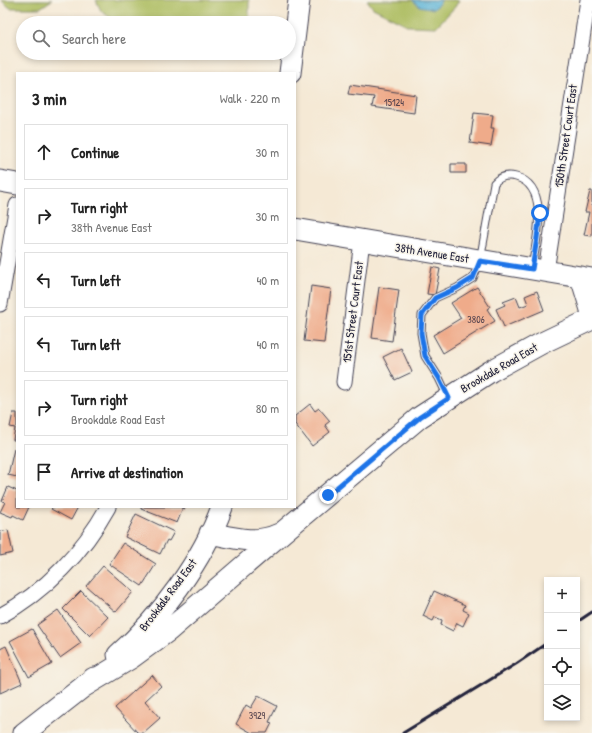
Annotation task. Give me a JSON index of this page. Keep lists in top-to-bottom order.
{
  "streets": {
    "main road": ["38th Avenue East", "Brookdale Road East"],
    "street": ["150th Street Court East", "151st Street Court East"]
  },
  "crossings": [
    ["150th Street Court East", "38th Avenue East"],
    ["38th Avenue East", "151st Street Court East"]
  ],
  "house_numbers": ["15124", "3806", "3929"],
  "page": {
    "search": "Search here",
    "heading": ["3 min", "Walk · 220 m"],
    "list": [
      ["Continue", "30 m"],
      ["Turn right", "38th Avenue East", "30 m"],
      ["Turn left", "40 m"],
      ["Turn left", "40 m"],
      ["Turn right", "Brookdale Road East", "80 m"],
      "Arrive at destination"
    ],
    "map_buttons": ["+", "−"]
  }
}
